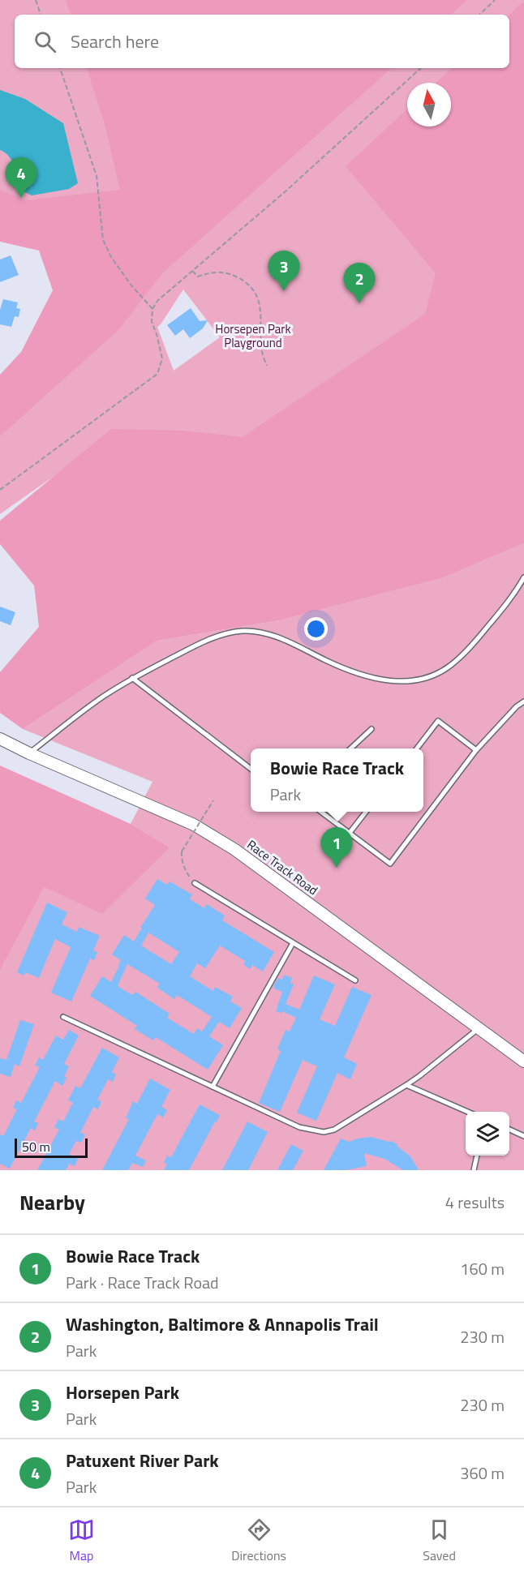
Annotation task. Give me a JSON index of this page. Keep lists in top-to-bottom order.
{
  "streets": {
    "street": ["Race Track Road"]
  },
  "parks": ["Horsepen Park Playground"],
  "scale_bar": "50 m",
  "north": "top",
  "page": {
    "search": "Search here",
    "pins": [
      "4",
      "3",
      "2",
      "1"
    ],
    "popup": ["Bowie Race Track", "Park"],
    "scale": "50 m",
    "heading": ["Nearby", "4 results"],
    "list": [
      {
        "mark": "1",
        "name": "Bowie Race Track",
        "note": "Park · Race Track Road",
        "value": "160 m"
      },
      {
        "mark": "2",
        "name": "Washington, Baltimore & Annapolis Trail",
        "note": "Park",
        "value": "230 m"
      },
      {
        "mark": "3",
        "name": "Horsepen Park",
        "note": "Park",
        "value": "230 m"
      },
      {
        "mark": "4",
        "name": "Patuxent River Park",
        "note": "Park",
        "value": "360 m"
      }
    ],
    "nav": ["Map", "Directions", "Saved"]
  }
}
